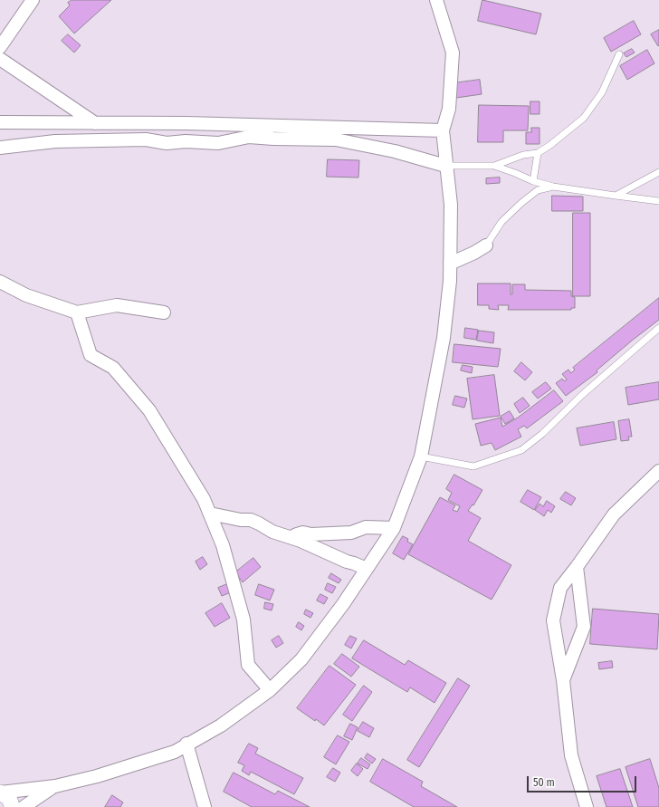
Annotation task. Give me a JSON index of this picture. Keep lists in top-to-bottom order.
{
  "scale_bar": "50 m"
}
